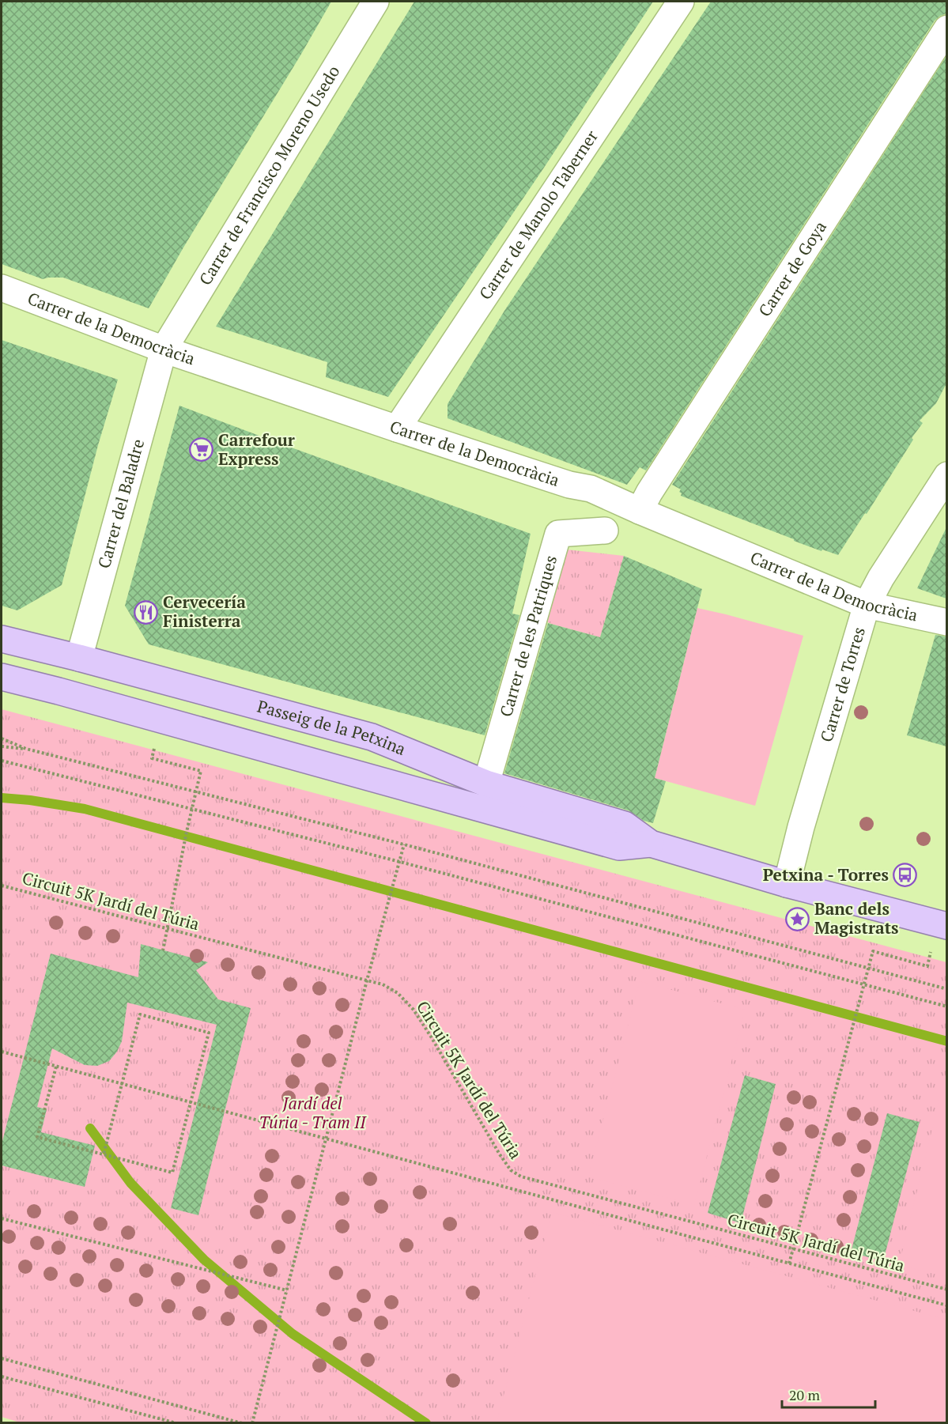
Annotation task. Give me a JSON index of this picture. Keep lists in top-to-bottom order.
{
  "streets": {
    "main road": ["Passeig de la Petxina"],
    "street": [
      "Carrer de Francisco Moreno Usedo",
      "Carrer de Manolo Taberner",
      "Carrer de Goya",
      "Carrer de la Democràcia",
      "Carrer del Baladre",
      "Carrer de les Patriques",
      "Carrer de Torres"
    ],
    "path": ["Circuit 5K Jardí del Túria"]
  },
  "crossings": [
    ["Carrer de Francisco Moreno Usedo", "Carrer de la Democràcia"],
    ["Carrer de Francisco Moreno Usedo", "Carrer del Baladre"],
    ["Carrer de Manolo Taberner", "Carrer de la Democràcia"],
    ["Carrer de Goya", "Carrer de la Democràcia"],
    ["Carrer de la Democràcia", "Carrer del Baladre"],
    ["Carrer de la Democràcia", "Carrer de Torres"],
    ["Carrer del Baladre", "Passeig de la Petxina"],
    ["Carrer de les Patriques", "Passeig de la Petxina"],
    ["Carrer de Torres", "Passeig de la Petxina"]
  ],
  "parks": ["Jardí del Túria - Tram II"],
  "places": {
    "supermarket": ["Carrefour Express"],
    "restaurant": ["Cervecería Finisterra"],
    "bus stop": ["Petxina - Torres"],
    "place": ["Banc dels Magistrats"]
  },
  "scale_bar": "20 m"
}
